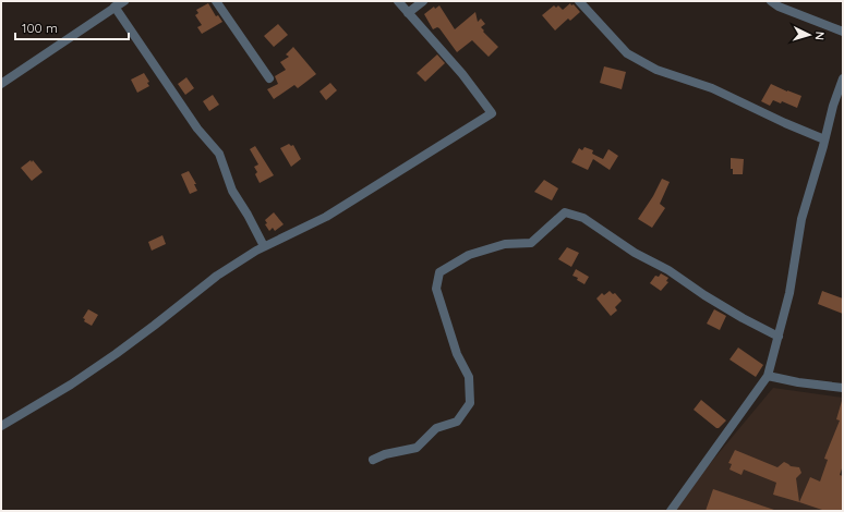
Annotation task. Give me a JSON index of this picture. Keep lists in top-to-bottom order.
{
  "scale_bar": "100 m",
  "north": "right"
}
